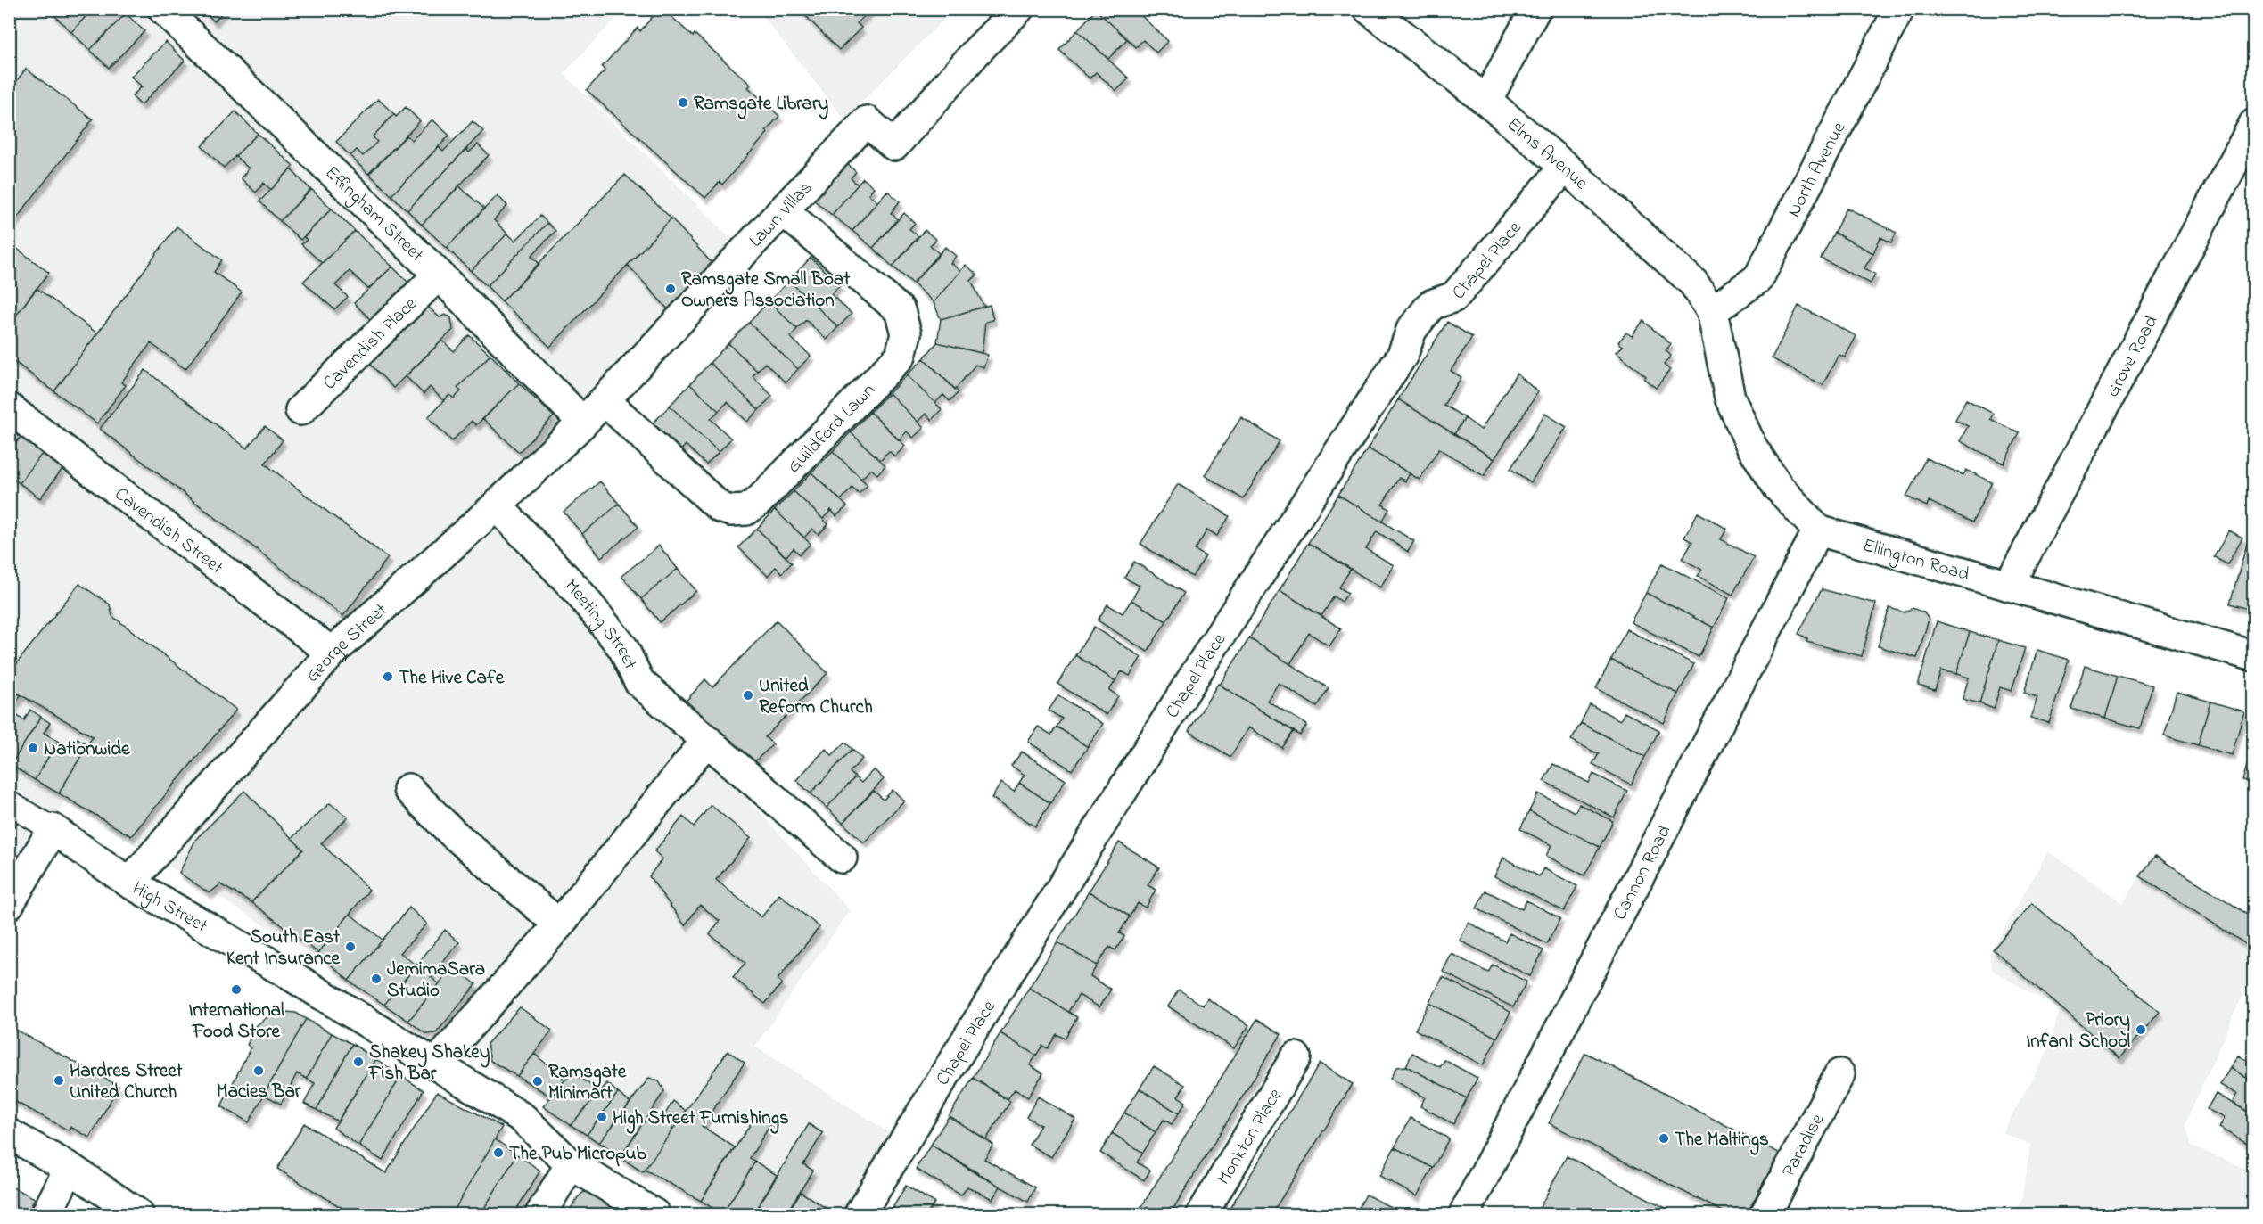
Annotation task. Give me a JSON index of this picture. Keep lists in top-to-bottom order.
{
  "streets": {
    "street": [
      "Elms Avenue",
      "North Avenue",
      "Lawn Villas",
      "Effingham Street",
      "Chapel Place",
      "Cavendish Place",
      "Grove Road",
      "Guildford Lawn",
      "Cavendish Street",
      "Ellington Road",
      "Meeting Street",
      "George Street",
      "Cannon Road",
      "High Street",
      "Monkton Place",
      "Paradise"
    ]
  },
  "crossings": [
    ["Elms Avenue", "North Avenue"],
    ["Elms Avenue", "Chapel Place"],
    ["Lawn Villas", "Effingham Street"],
    ["Lawn Villas", "Guildford Lawn"],
    ["Lawn Villas", "George Street"],
    ["Effingham Street", "Cavendish Place"],
    ["Effingham Street", "George Street"],
    ["Grove Road", "Ellington Road"],
    ["Cavendish Street", "George Street"],
    ["Ellington Road", "Cannon Road"],
    ["Meeting Street", "George Street"],
    ["George Street", "High Street"]
  ],
  "places": [
    "Ramsgate Library",
    "Ramsgate Small Boat Owners Association",
    "The Hive Cafe",
    "United Reform Church",
    "Nationwide",
    "South East Kent Insurance",
    "JemimaSara Studio",
    "International Food Store",
    "Priory Infant School",
    "Shakey Shakey Fish Bar",
    "Macies Bar",
    "Hardres Street United Church",
    "Ramsgate Minimart",
    "High Street Furnishings",
    "The Maltings",
    "The Pub Micropub"
  ]
}
